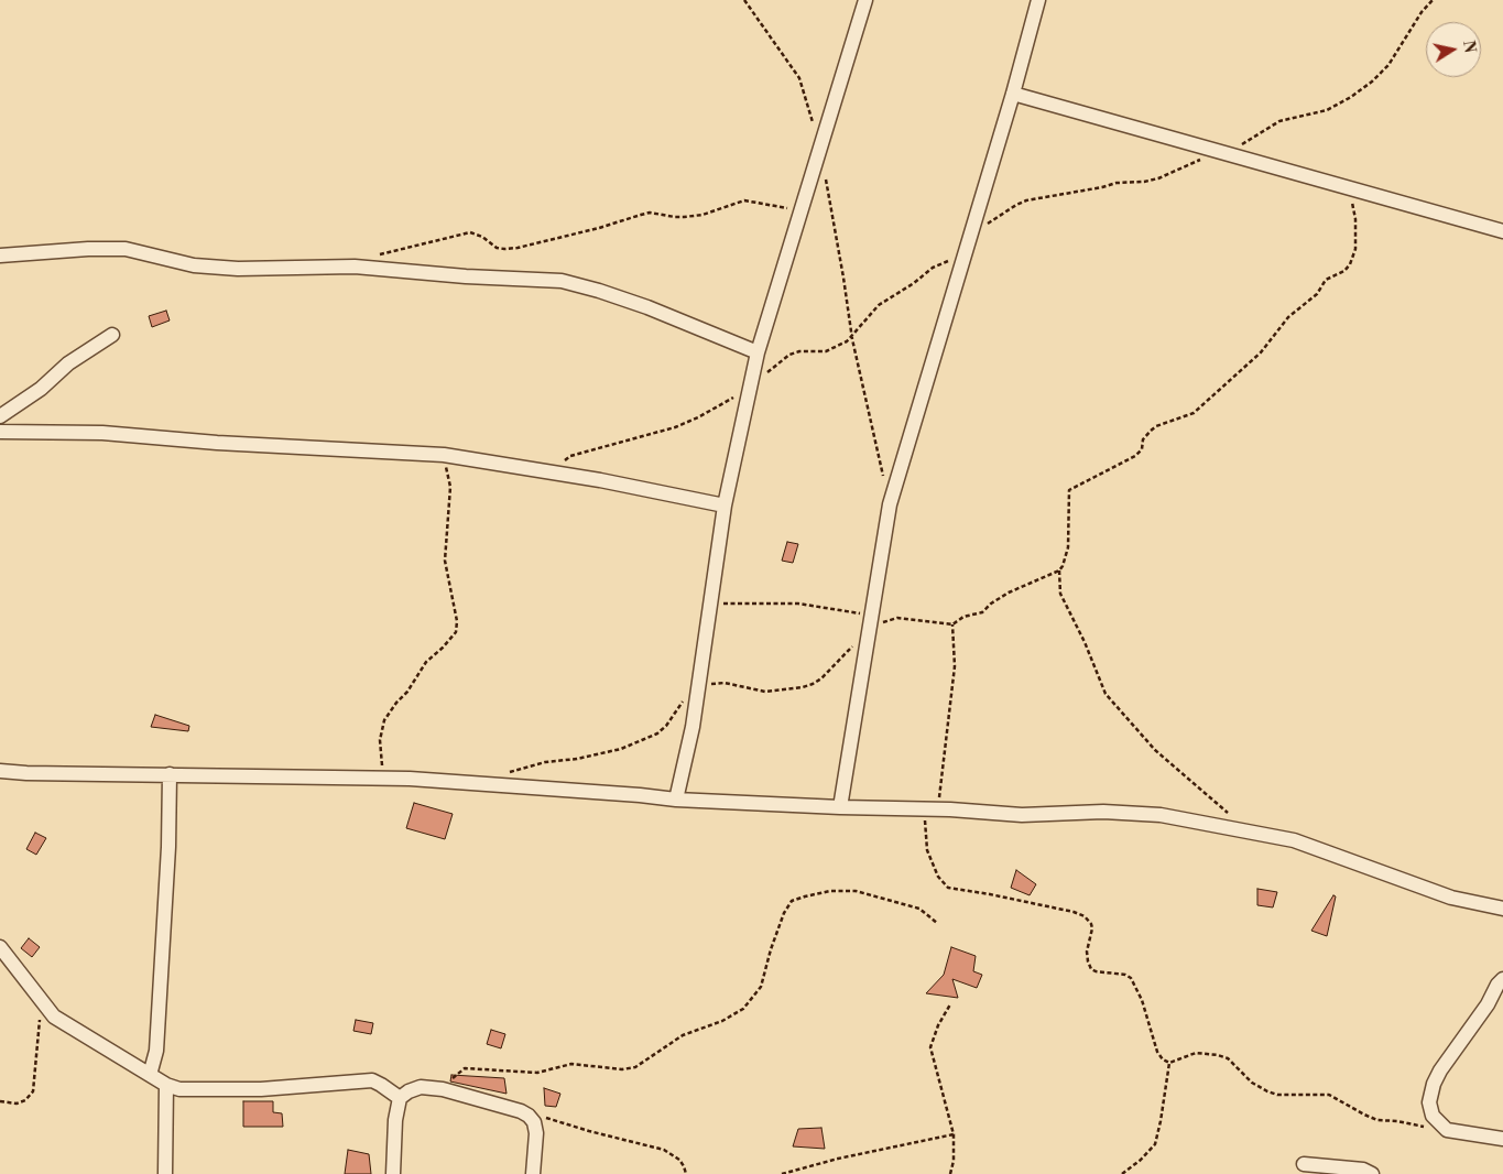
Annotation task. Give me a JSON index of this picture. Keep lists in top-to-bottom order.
{
  "north": "right"
}
